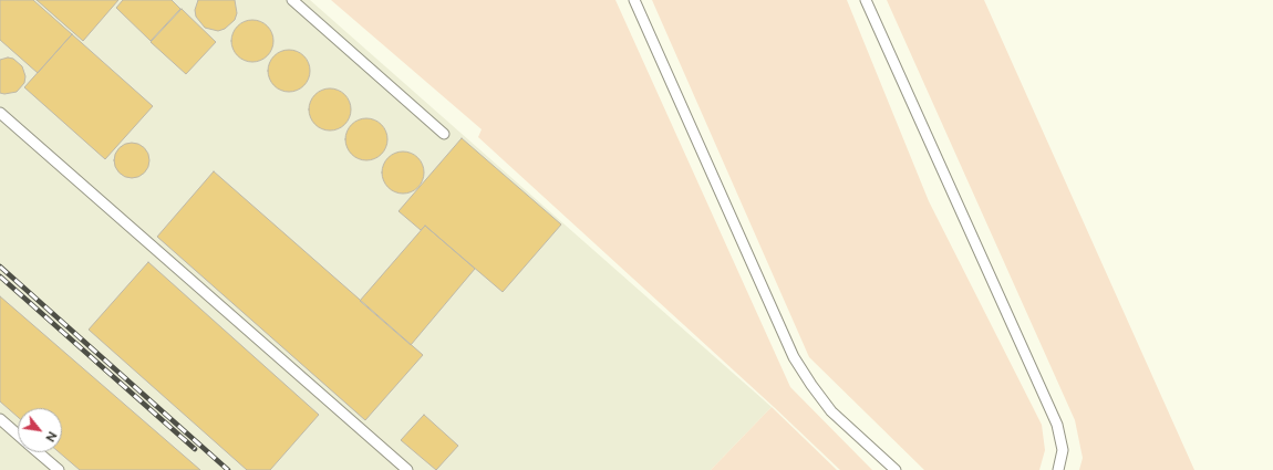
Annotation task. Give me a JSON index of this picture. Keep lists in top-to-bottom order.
{
  "north": "bottom right"
}
